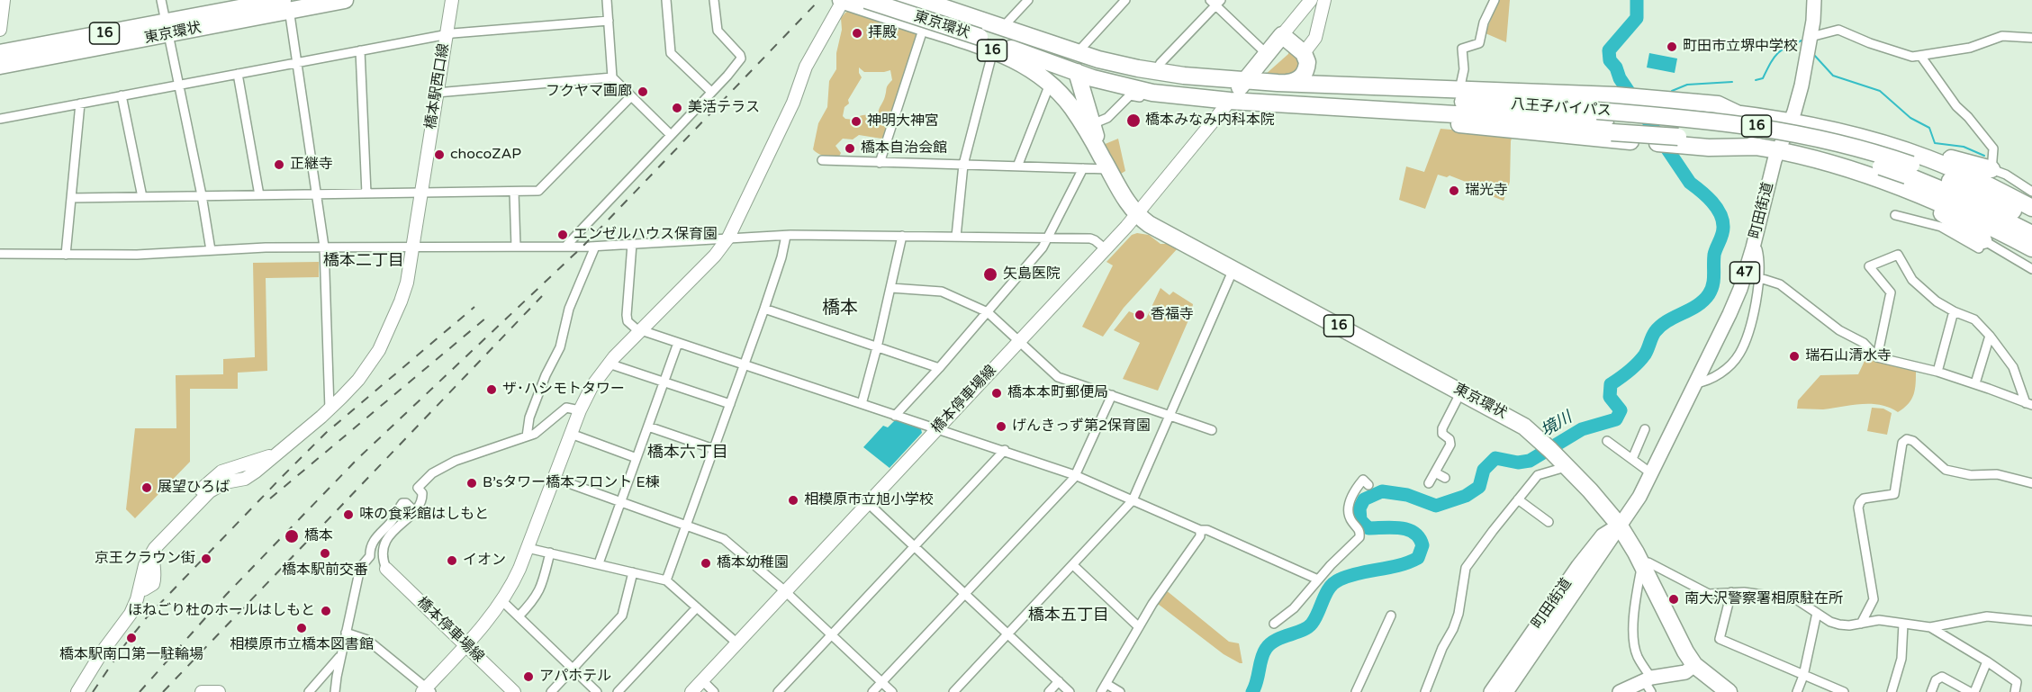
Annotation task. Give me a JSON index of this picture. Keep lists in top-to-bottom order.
{
  "streets": {
    "highway": ["東京環状", "16", "八王子バイパス"],
    "main road": ["町田街道", "47"],
    "street": ["橋本駅西口線", "橋本停車場線"]
  },
  "crossings": [
    ["東京環状", "16"],
    ["東京環状", "八王子バイパス"],
    ["東京環状", "町田街道"],
    ["東京環状", "橋本停車場線"],
    ["16", "八王子バイパス"],
    ["16", "町田街道"],
    ["16", "橋本停車場線"],
    ["八王子バイパス", "橋本停車場線"]
  ],
  "districts": [
    "橋本二丁目",
    "橋本",
    "橋本六丁目",
    "橋本五丁目"
  ],
  "water": ["境川"],
  "places": [
    "拝殿",
    "町田市立堺中学校",
    "フクヤマ画廊",
    "美活テラス",
    "橋本みなみ内科本院",
    "神明大神宮",
    "橋本自治会館",
    "chocoZAP",
    "正継寺",
    "瑞光寺",
    "エンゼルハウス保育園",
    "矢島医院",
    "香福寺",
    "瑞石山清水寺",
    "ザ･ハシモトタワー",
    "橋本本町郵便局",
    "げんきっず第2保育園",
    "B’sタワー橋本フロント E棟",
    "展望ひろば",
    "相模原市立旭小学校",
    "味の食彩館はしもと",
    "橋本",
    "橋本駅前交番",
    "京王クラウン街",
    "イオン",
    "橋本幼稚園",
    "南大沢警察署相原駐在所",
    "ほねごり杜のホールはしもと",
    "相模原市立橋本図書館",
    "橋本駅南口第一駐輪場",
    "アパホテル"
  ]
}
